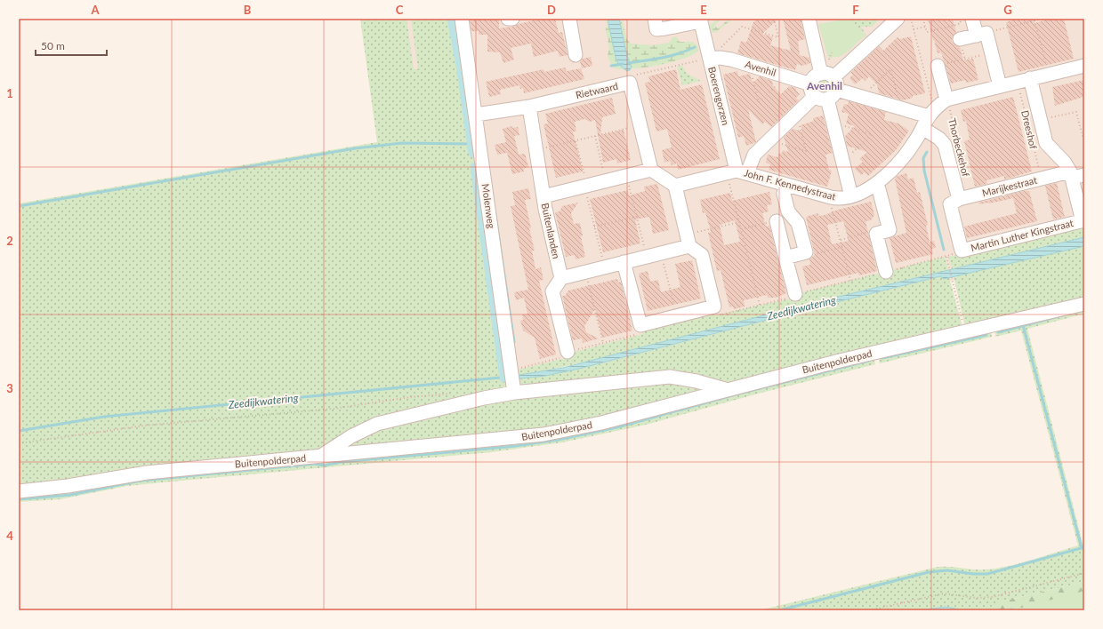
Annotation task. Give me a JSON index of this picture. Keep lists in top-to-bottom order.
{
  "streets": {
    "street": [
      "Avenhil",
      "Rietwaard",
      "Boerengorzen",
      "Dreeshof",
      "Thorbeckehof",
      "John F. Kennedystraat",
      "Marijkestraat",
      "Molenweg",
      "Buitenlanden",
      "Martin Luther Kingstraat",
      "Buitenpolderpad"
    ]
  },
  "crossings": [
    ["Avenhil", "Boerengorzen"],
    ["Avenhil", "Thorbeckehof"],
    ["Avenhil", "John F. Kennedystraat"],
    ["Rietwaard", "Molenweg"],
    ["Rietwaard", "Buitenlanden"],
    ["Boerengorzen", "John F. Kennedystraat"],
    ["Dreeshof", "John F. Kennedystraat"],
    ["Dreeshof", "Marijkestraat"],
    ["Dreeshof", "Martin Luther Kingstraat"],
    ["Thorbeckehof", "John F. Kennedystraat"],
    ["Thorbeckehof", "Marijkestraat"],
    ["Thorbeckehof", "Martin Luther Kingstraat"],
    ["Marijkestraat", "Martin Luther Kingstraat"]
  ],
  "districts": ["Avenhil"],
  "water": ["Zeedijkwatering"],
  "scale_bar": "50 m",
  "grid": {
    "columns": [
      "A",
      "B",
      "C",
      "D",
      "E",
      "F",
      "G"
    ],
    "rows": [
      "1",
      "2",
      "3",
      "4"
    ]
  }
}
